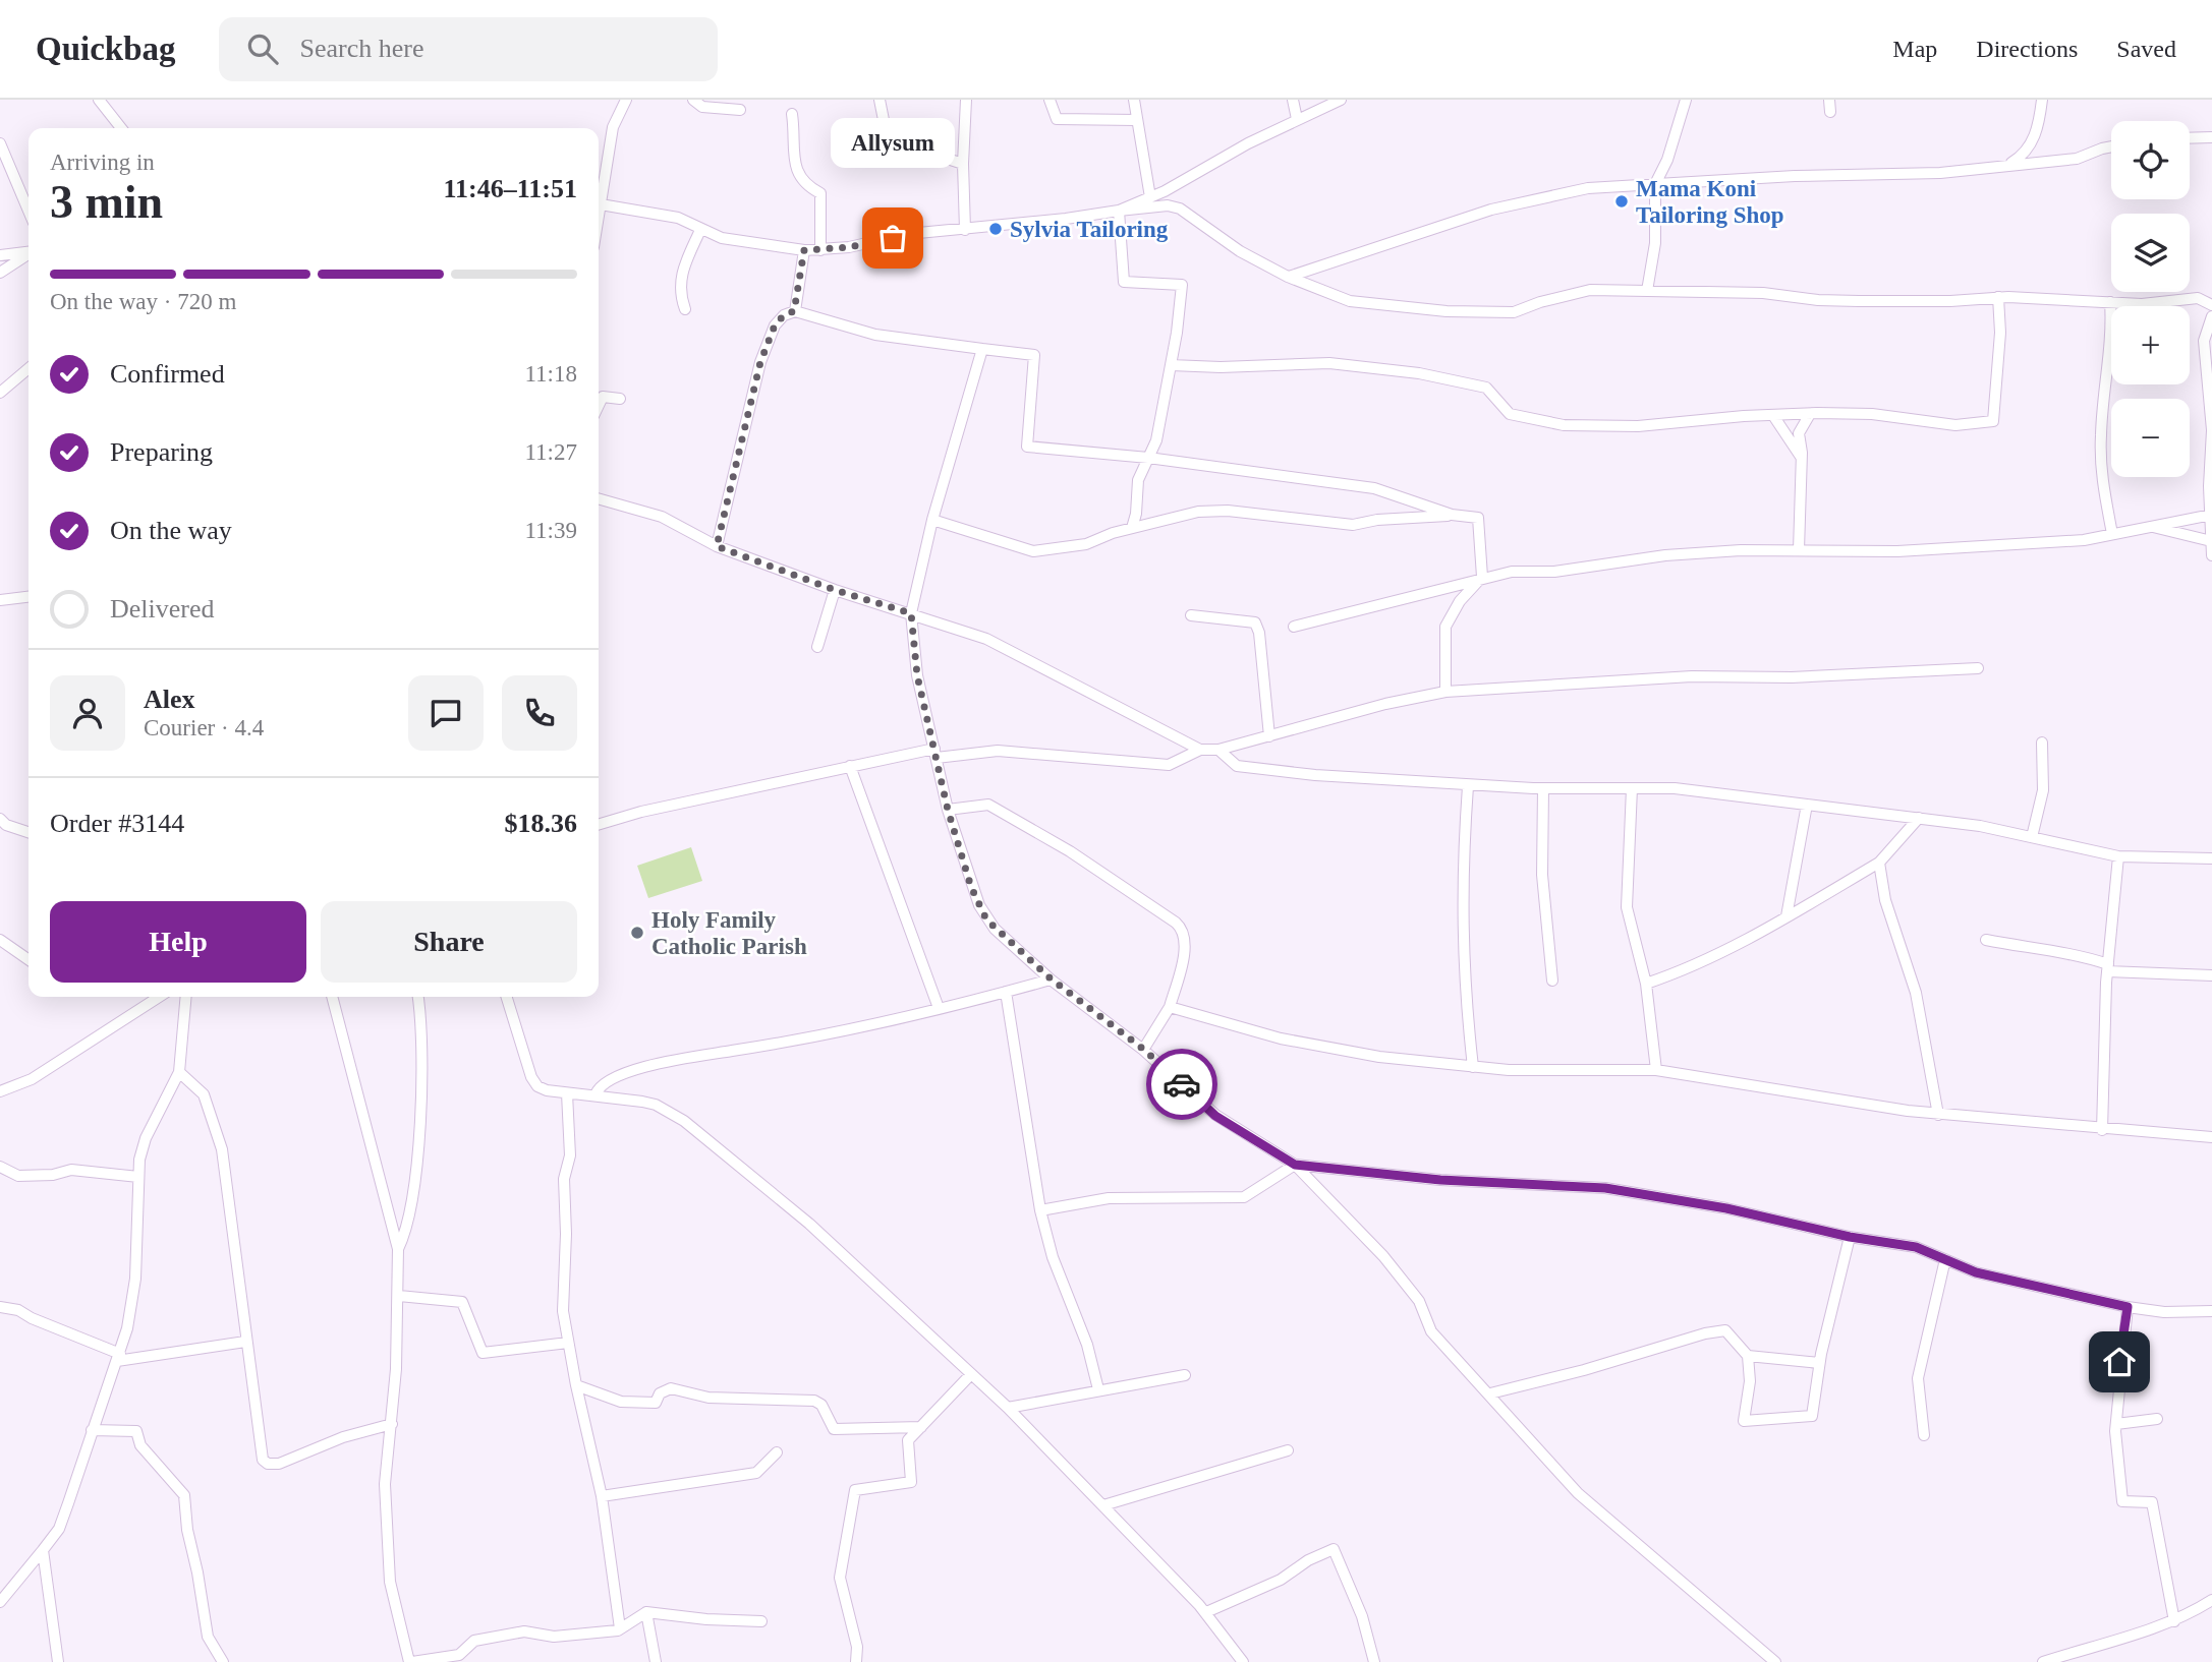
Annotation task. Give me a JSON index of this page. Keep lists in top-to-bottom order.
{
  "places": [
    "Mama Koni Tailoring Shop",
    "Sylvia Tailoring",
    "Allysum",
    "Holy Family Catholic Parish"
  ],
  "page": {
    "header": "Quickbag",
    "search": "Search here",
    "nav": ["Map", "Directions", "Saved"],
    "bubble": "Allysum",
    "map_buttons": ["+", "−"],
    "heading": ["3 min", "Arriving in", "11:46–11:51"],
    "panel": [
      "Alex",
      "Courier · 4.4",
      "Order #3144",
      "$18.36"
    ],
    "bar": "On the way · 720 m",
    "list": [
      ["Confirmed", "11:18"],
      ["Preparing", "11:27"],
      ["On the way", "11:39"],
      "Delivered"
    ],
    "buttons": ["Help", "Share"]
  }
}
